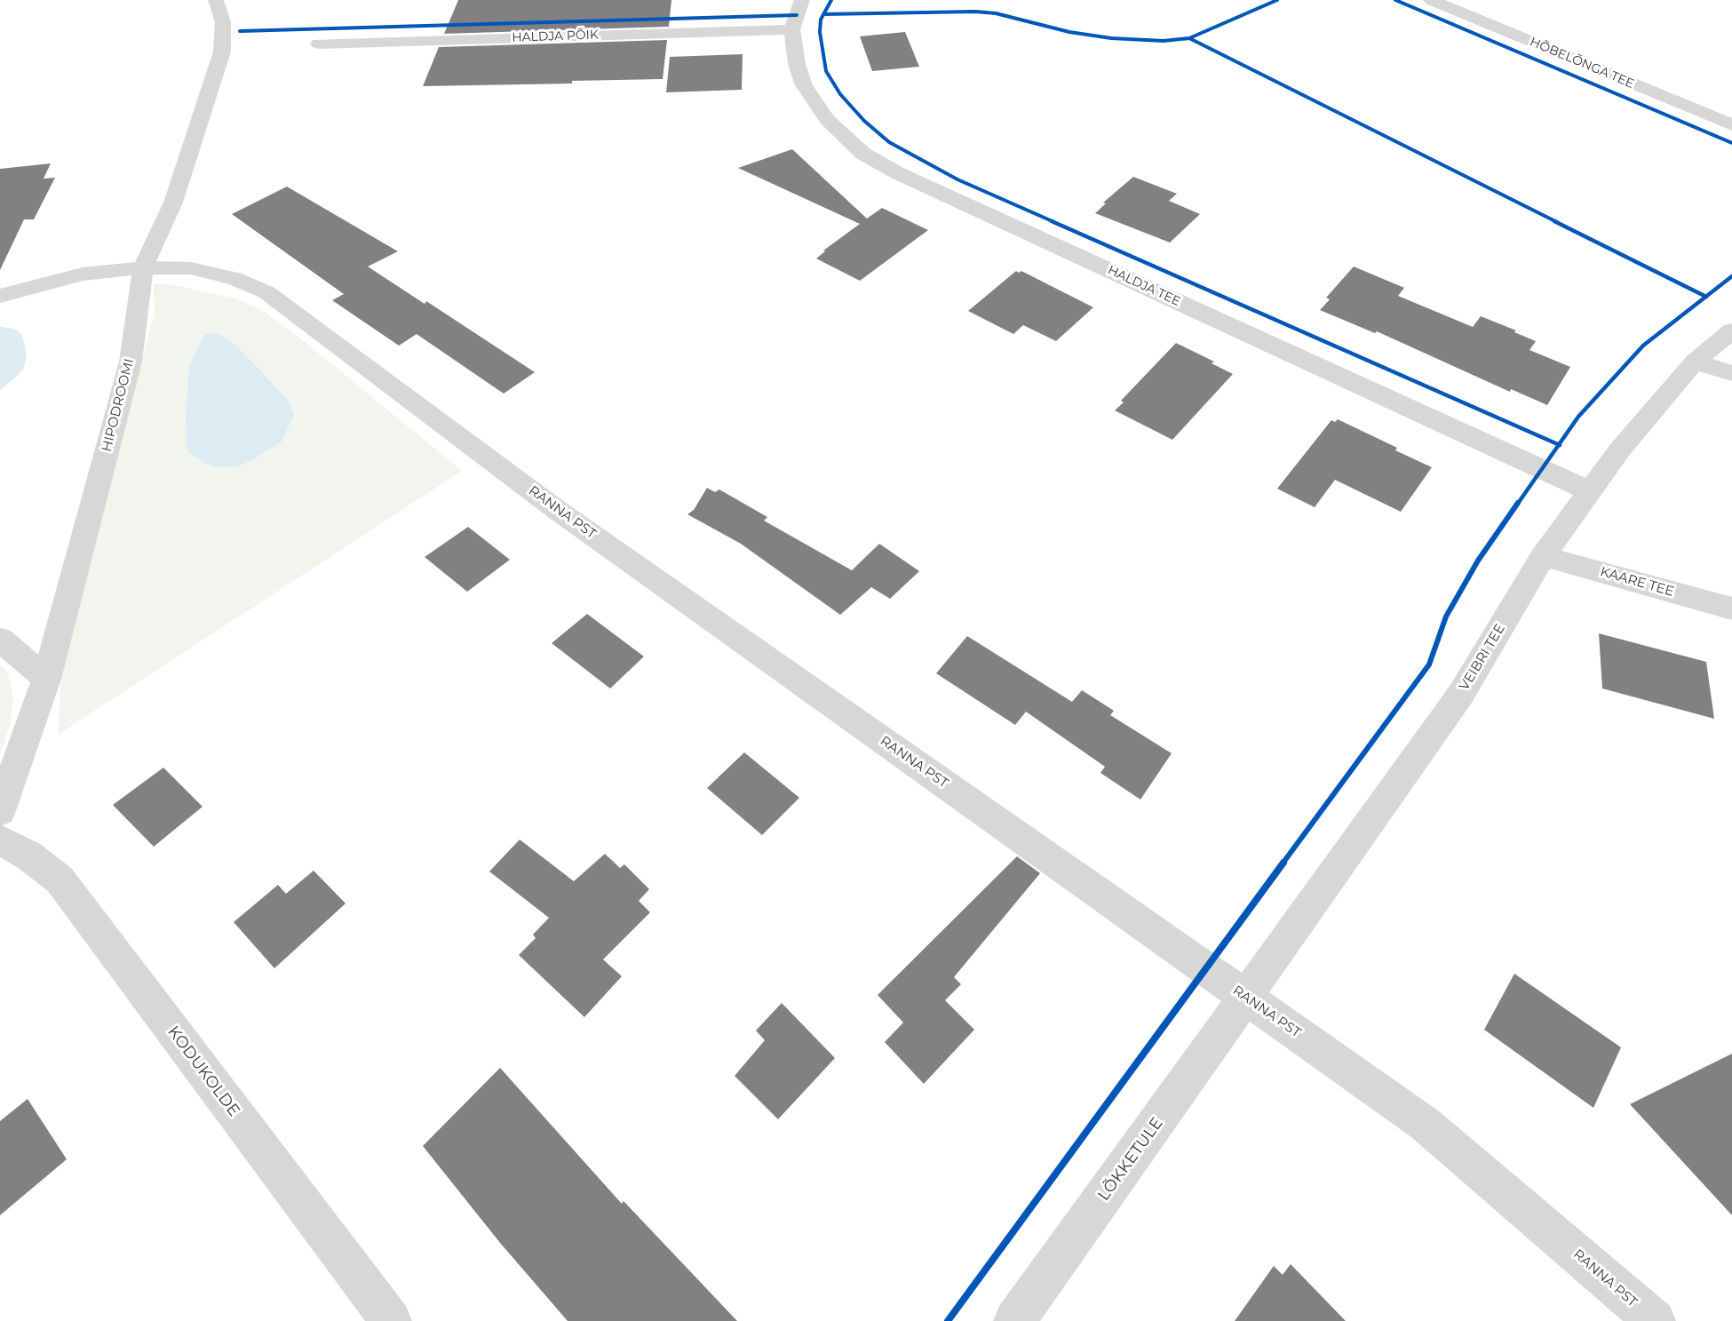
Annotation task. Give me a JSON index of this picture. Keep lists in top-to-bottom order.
{
  "streets": {
    "street": [
      "HALDJA PÕIK",
      "HÕBELÕNGA TEE",
      "HALDJA TEE",
      "HIPODROOMI",
      "RANNA PST",
      "KAARE TEE",
      "VEIBRI TEE",
      "KODUKOLDE",
      "LÕKKETULE"
    ]
  },
  "crossings": [
    ["HALDJA PÕIK", "HALDJA TEE"],
    ["HALDJA TEE", "VEIBRI TEE"],
    ["HIPODROOMI", "RANNA PST"],
    ["RANNA PST", "VEIBRI TEE"],
    ["RANNA PST", "LÕKKETULE"],
    ["KAARE TEE", "VEIBRI TEE"],
    ["VEIBRI TEE", "LÕKKETULE"]
  ]
}
